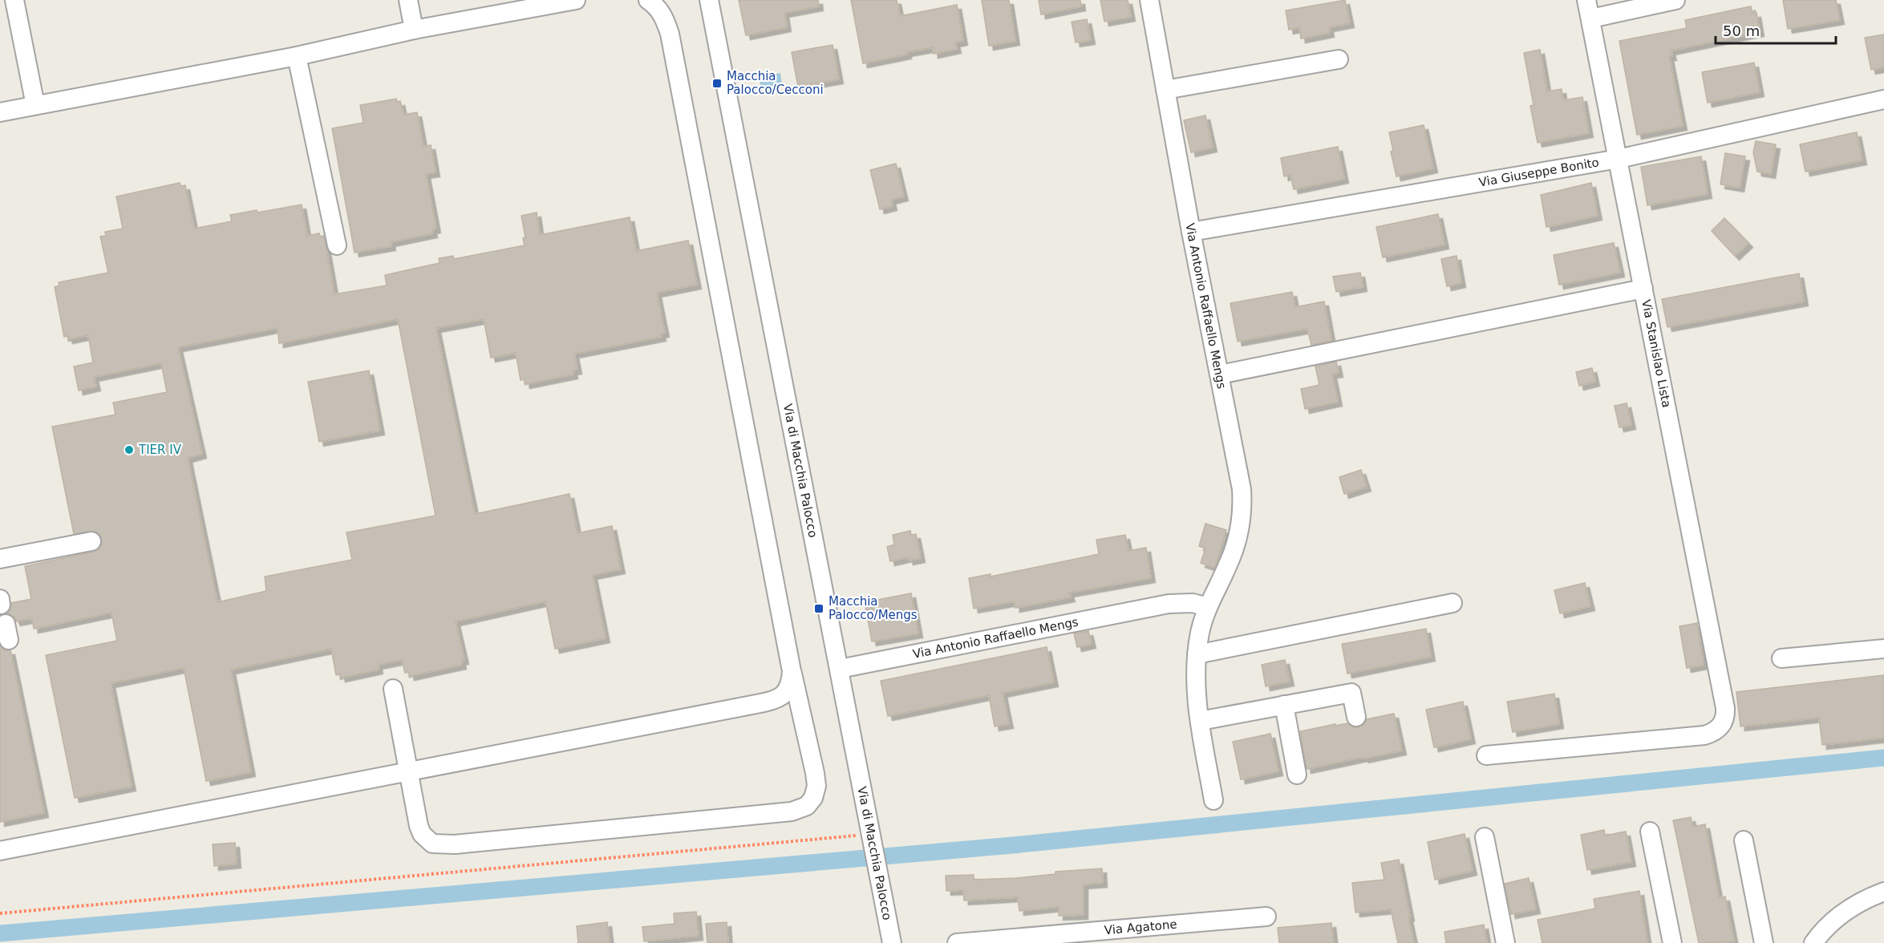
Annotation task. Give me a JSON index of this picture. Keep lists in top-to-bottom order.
{
  "streets": {
    "street": [
      "Via Giuseppe Bonito",
      "Via Antonio Raffaello Mengs",
      "Via Stanislao Lista",
      "Via di Macchia Palocco",
      "Via Agatone"
    ]
  },
  "crossings": [
    ["Via Giuseppe Bonito", "Via Antonio Raffaello Mengs"],
    ["Via Giuseppe Bonito", "Via Stanislao Lista"],
    ["Via Antonio Raffaello Mengs", "Via di Macchia Palocco"]
  ],
  "places": {
    "transit": ["Macchia Palocco/Cecconi", "Macchia Palocco/Mengs"],
    "other": ["TIER IV"]
  },
  "scale_bar": "50 m"
}
